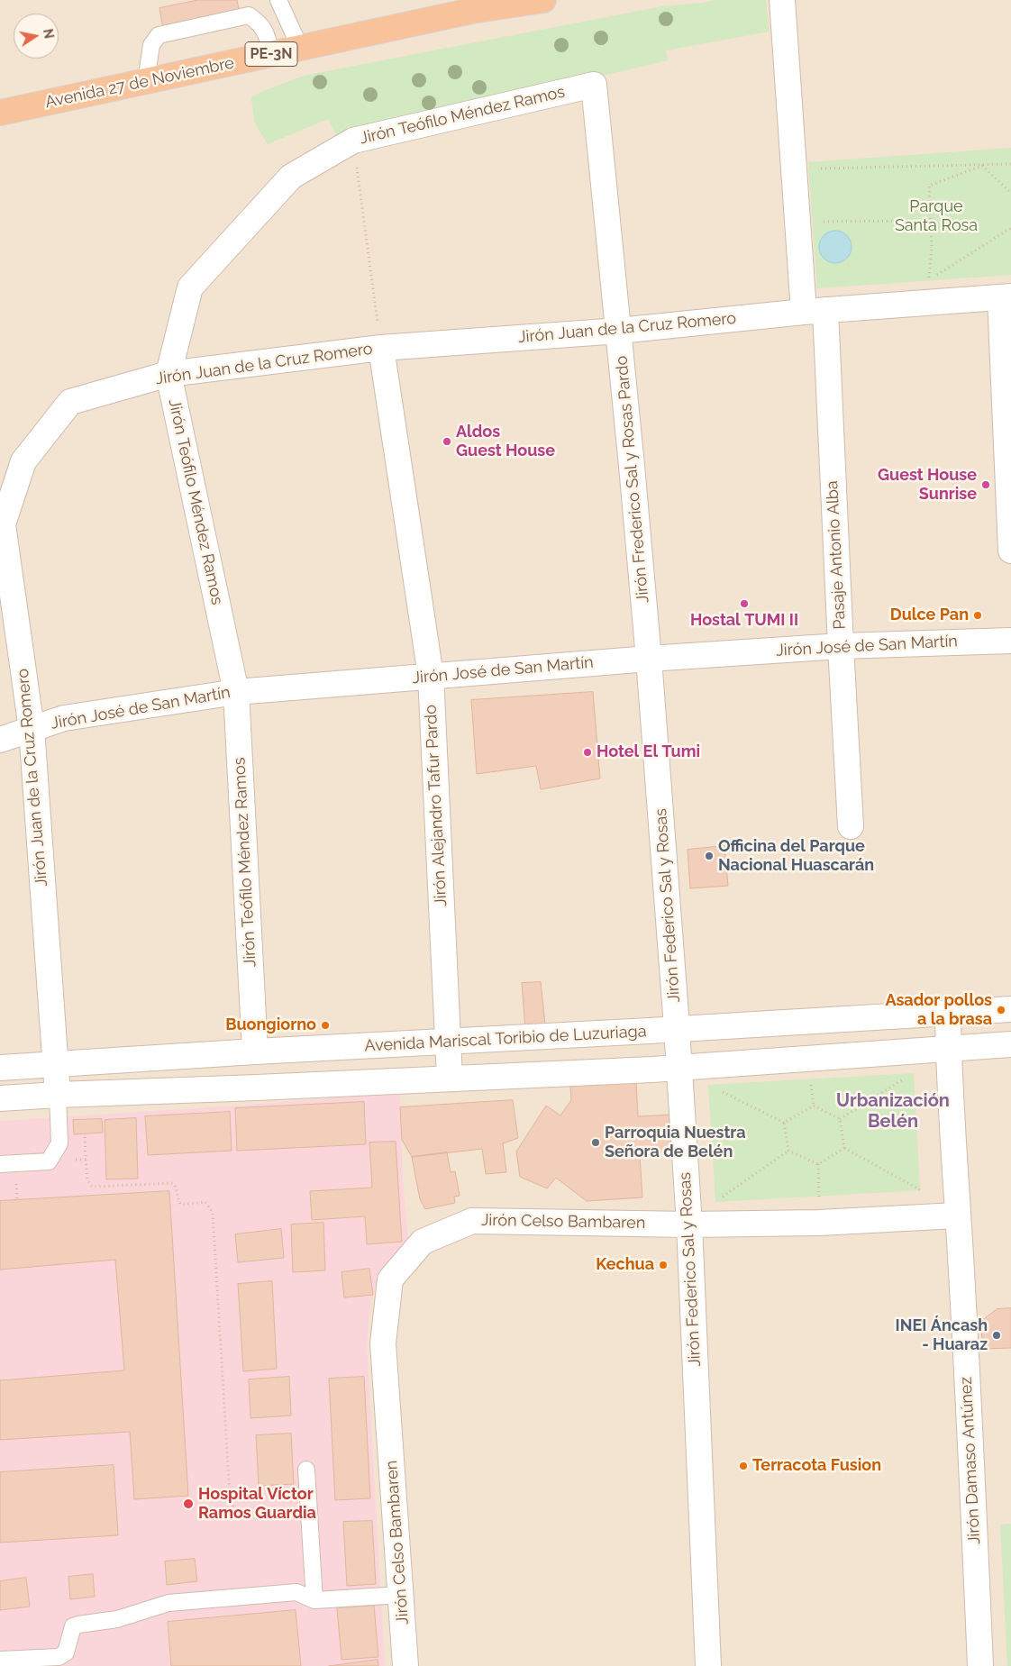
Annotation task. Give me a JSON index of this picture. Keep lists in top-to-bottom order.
{
  "streets": {
    "highway": ["PE-3N", "Avenida 27 de Noviembre"],
    "street": [
      "Jirón Teófilo Méndez Ramos",
      "Jirón Juan de la Cruz Romero",
      "Jirón Frederico Sal y Rosas Pardo",
      "Pasaje Antonio Alba",
      "Jirón José de San Martín",
      "Jirón Alejandro Tafur Pardo",
      "Jirón Federico Sal y Rosas",
      "Avenida Mariscal Toribio de Luzuriaga",
      "Jirón Celso Bambaren",
      "Jirón Damaso Antúnez"
    ]
  },
  "crossings": [
    ["Jirón Teófilo Méndez Ramos", "Jirón Juan de la Cruz Romero"],
    ["Jirón Teófilo Méndez Ramos", "Jirón Frederico Sal y Rosas Pardo"],
    ["Jirón Teófilo Méndez Ramos", "Jirón José de San Martín"],
    ["Jirón Teófilo Méndez Ramos", "Avenida Mariscal Toribio de Luzuriaga"],
    ["Jirón Juan de la Cruz Romero", "Jirón Frederico Sal y Rosas Pardo"],
    ["Jirón Juan de la Cruz Romero", "Pasaje Antonio Alba"],
    ["Jirón Juan de la Cruz Romero", "Jirón José de San Martín"],
    ["Jirón Juan de la Cruz Romero", "Jirón Alejandro Tafur Pardo"],
    ["Jirón Juan de la Cruz Romero", "Avenida Mariscal Toribio de Luzuriaga"],
    ["Jirón Frederico Sal y Rosas Pardo", "Jirón José de San Martín"],
    ["Jirón Frederico Sal y Rosas Pardo", "Jirón Federico Sal y Rosas"],
    ["Pasaje Antonio Alba", "Jirón José de San Martín"],
    ["Jirón José de San Martín", "Jirón Alejandro Tafur Pardo"],
    ["Jirón José de San Martín", "Jirón Federico Sal y Rosas"],
    ["Jirón Alejandro Tafur Pardo", "Avenida Mariscal Toribio de Luzuriaga"],
    ["Jirón Federico Sal y Rosas", "Avenida Mariscal Toribio de Luzuriaga"],
    ["Jirón Federico Sal y Rosas", "Jirón Celso Bambaren"],
    ["Avenida Mariscal Toribio de Luzuriaga", "Jirón Damaso Antúnez"],
    ["Jirón Celso Bambaren", "Jirón Damaso Antúnez"]
  ],
  "districts": ["Urbanización Belén"],
  "parks": ["Parque Santa Rosa"],
  "places": [
    "Aldos Guest House",
    "Guest House Sunrise",
    "Hostal TUMI II",
    "Dulce Pan",
    "Hotel El Tumi",
    "Officina del Parque Nacional Huascarán",
    "Asador pollos a la brasa",
    "Buongiorno",
    "Parroquia Nuestra Señora de Belén",
    "Kechua",
    "INEI Áncash - Huaraz",
    "Terracota Fusion",
    "Hospital Víctor Ramos Guardia"
  ],
  "north": "right"
}
